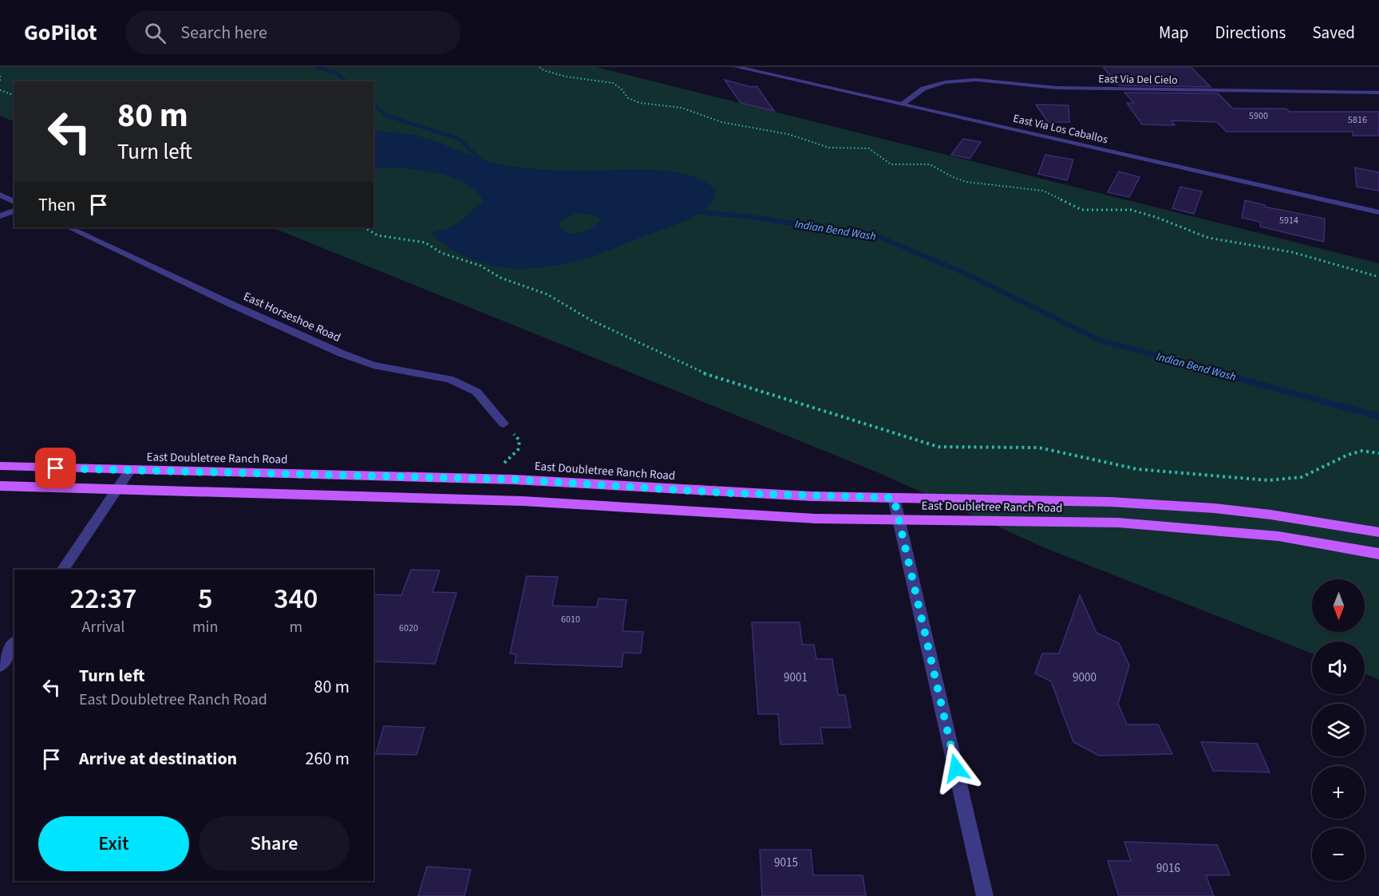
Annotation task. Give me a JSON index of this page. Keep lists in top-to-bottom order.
{
  "streets": {
    "main road": ["East Doubletree Ranch Road"],
    "street": ["East Via Del Cielo", "East Via Los Caballos", "East Horseshoe Road"]
  },
  "crossings": [
    ["East Via Del Cielo", "East Via Los Caballos"]
  ],
  "water": ["Indian Bend Wash"],
  "house_numbers": [
    "5900",
    "5816",
    "5914",
    "6010",
    "6020",
    "9001",
    "9000",
    "9015",
    "9016"
  ],
  "north": "bottom",
  "page": {
    "header": "GoPilot",
    "search": "Search here",
    "nav": ["Map", "Directions", "Saved"],
    "turn": ["80 m", "Turn left"],
    "then": "Then",
    "eta": [
      "22:37",
      "Arrival",
      "5",
      "min",
      "340",
      "m"
    ],
    "map_buttons": ["+", "−"],
    "list": [
      {
        "name": "Turn left",
        "note": "East Doubletree Ranch Road",
        "value": "80 m"
      },
      {
        "name": "Arrive at destination",
        "value": "260 m"
      }
    ],
    "buttons": ["Exit", "Share"]
  }
}
